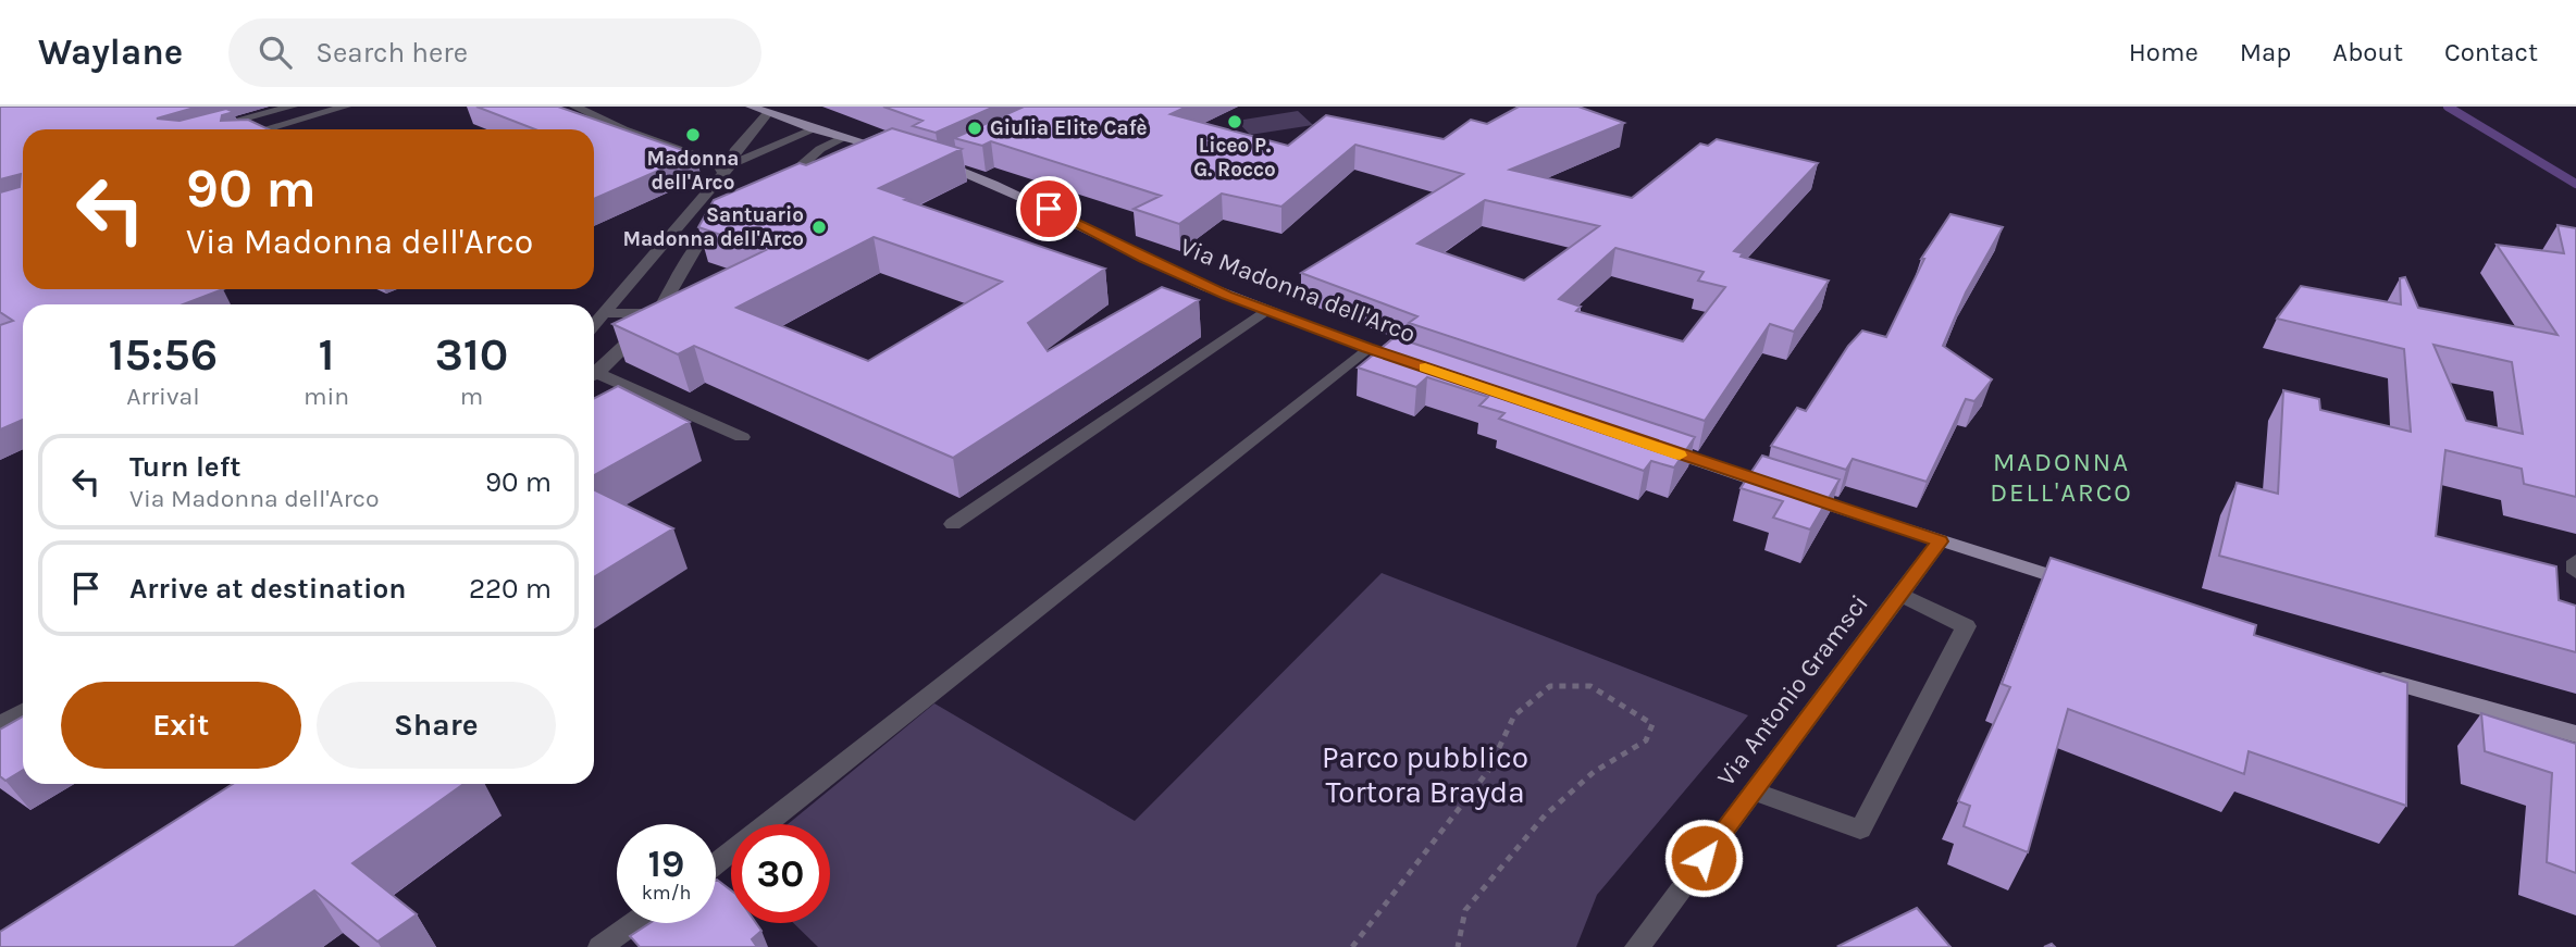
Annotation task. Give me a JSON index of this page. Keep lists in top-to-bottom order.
{
  "streets": {
    "main road": ["Via Madonna dell'Arco"],
    "street": ["Via Antonio Gramsci"]
  },
  "districts": ["MADONNA DELL'ARCO"],
  "parks": ["Parco pubblico Tortora Brayda"],
  "places": [
    "Liceo P. G. Rocco",
    "Giulia Elite Cafè",
    "Madonna dell'Arco",
    "Santuario Madonna dell'Arco"
  ],
  "page": {
    "header": "Waylane",
    "search": "Search here",
    "nav": [
      "Home",
      "Map",
      "About",
      "Contact"
    ],
    "turn": ["90 m", "Via Madonna dell'Arco"],
    "eta": [
      "15:56",
      "Arrival",
      "1",
      "min",
      "310",
      "m"
    ],
    "list": [
      {
        "name": "Turn left",
        "note": "Via Madonna dell'Arco",
        "value": "90 m"
      },
      {
        "name": "Arrive at destination",
        "value": "220 m"
      }
    ],
    "buttons": ["Exit", "Share"],
    "speed": "19 km/h",
    "limit": "30"
  }
}
